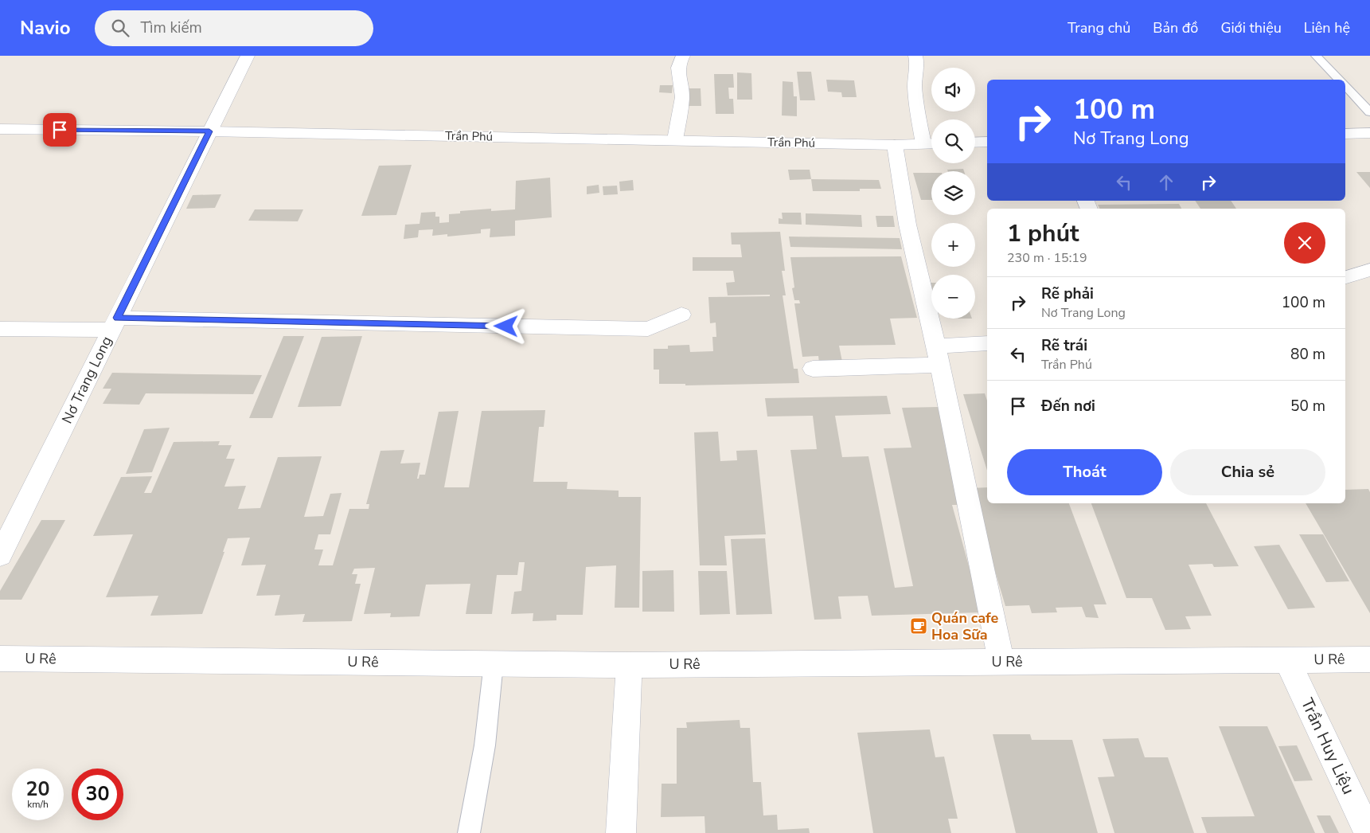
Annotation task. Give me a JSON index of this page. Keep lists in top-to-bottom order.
{
  "streets": {
    "street": [
      "Trần Phú",
      "Nơ Trang Long",
      "U Rê",
      "Trần Huy Liệu"
    ]
  },
  "crossings": [
    ["Trần Phú", "Nơ Trang Long"],
    ["U Rê", "Trần Huy Liệu"]
  ],
  "places": {
    "cafe": ["Quán cafe Hoa Sữa"]
  },
  "page": {
    "header": "Navio",
    "search": "Tìm kiếm",
    "nav": [
      "Trang chủ",
      "Bản đồ",
      "Giới thiệu",
      "Liên hệ"
    ],
    "map_buttons": ["+", "−"],
    "turn": ["100 m", "Nơ Trang Long"],
    "heading": ["1 phút", "230 m · 15:19"],
    "list": [
      {
        "name": "Rẽ phải",
        "note": "Nơ Trang Long",
        "value": "100 m"
      },
      {
        "name": "Rẽ trái",
        "note": "Trần Phú",
        "value": "80 m"
      },
      {
        "name": "Đến nơi",
        "value": "50 m"
      }
    ],
    "buttons": ["Thoát", "Chia sẻ"],
    "speed": "20 km/h",
    "limit": "30"
  }
}
